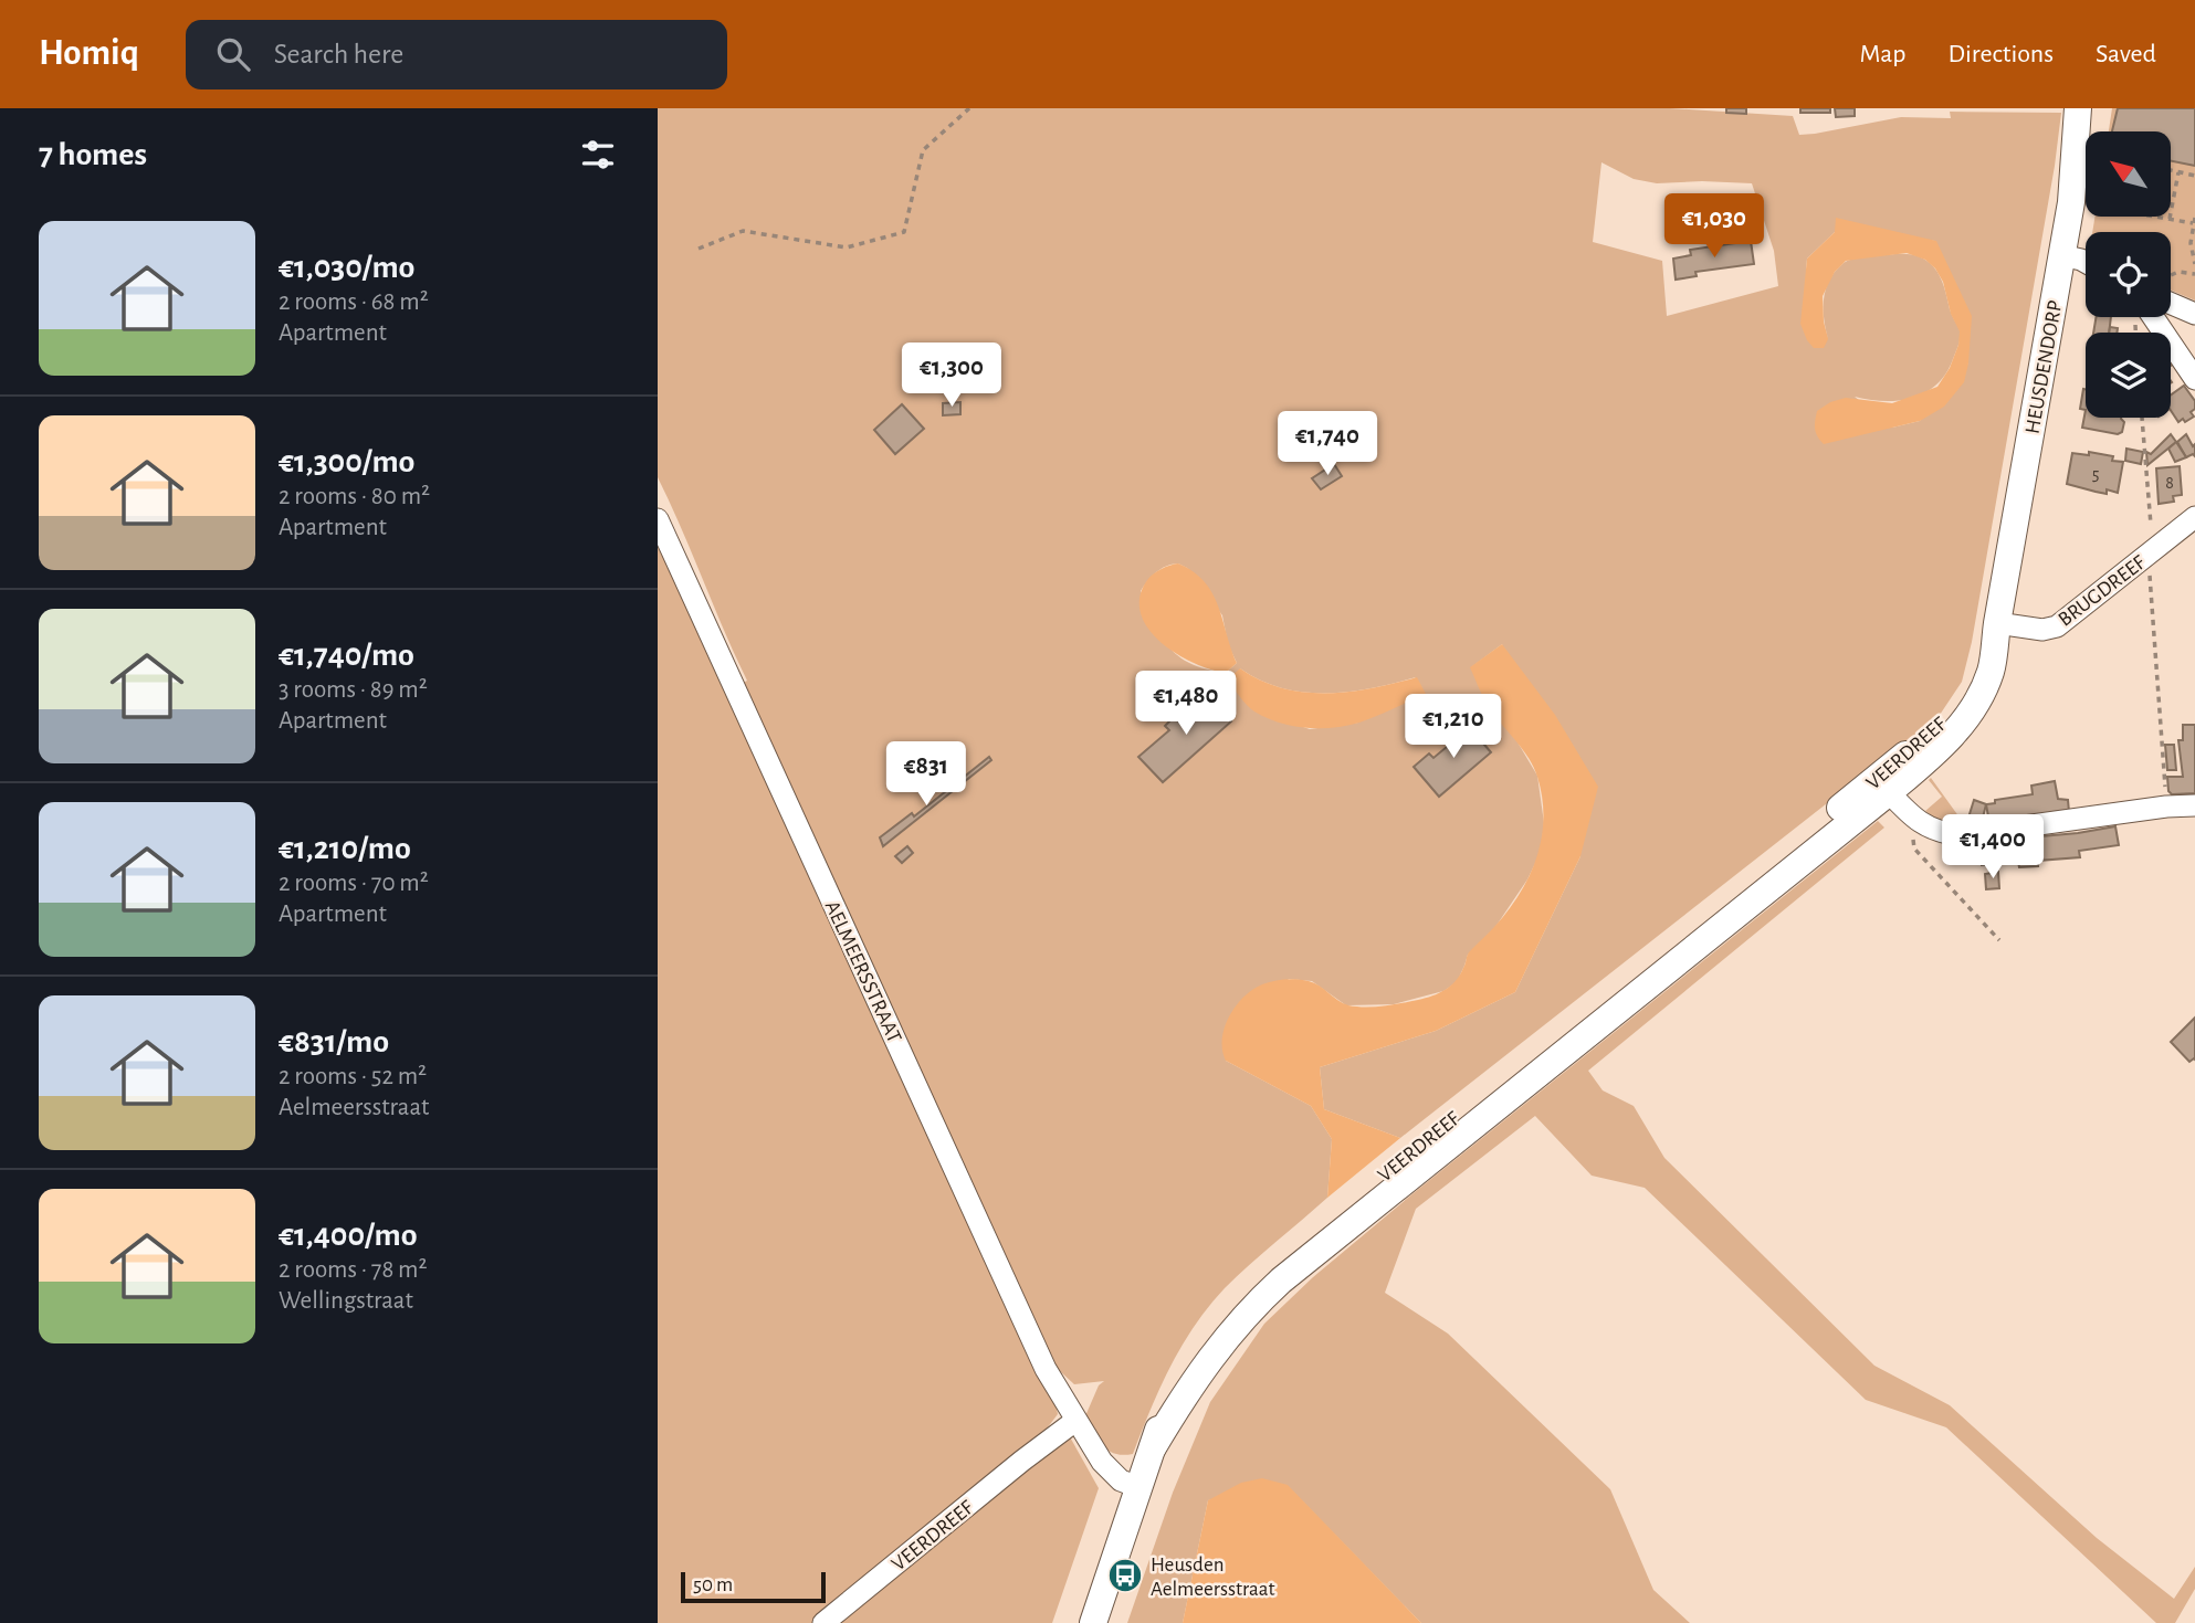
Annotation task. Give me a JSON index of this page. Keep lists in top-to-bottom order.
{
  "streets": {
    "main road": ["HEUSDENDORP", "VEERDREEF"],
    "street": ["BRUGDREEF", "AELMEERSSTRAAT"]
  },
  "crossings": [
    ["HEUSDENDORP", "BRUGDREEF"],
    ["HEUSDENDORP", "VEERDREEF"],
    ["BRUGDREEF", "VEERDREEF"],
    ["VEERDREEF", "AELMEERSSTRAAT"]
  ],
  "places": {
    "bus stop": ["Heusden Aelmeersstraat"]
  },
  "house_numbers": ["5", "8"],
  "scale_bar": "50 m",
  "north": "top left",
  "page": {
    "header": "Homiq",
    "search": "Search here",
    "nav": ["Map", "Directions", "Saved"],
    "heading": "7 homes",
    "price": [
      "€1,030",
      "€1,300",
      "€1,740",
      "€1,480",
      "€1,210",
      "€831",
      "€1,400"
    ],
    "list": [
      {
        "name": "€1,030/mo",
        "note": "2 rooms · 68 m² · Apartment"
      },
      {
        "name": "€1,300/mo",
        "note": "2 rooms · 80 m² · Apartment"
      },
      {
        "name": "€1,740/mo",
        "note": "3 rooms · 89 m² · Apartment"
      },
      {
        "name": "€1,210/mo",
        "note": "2 rooms · 70 m² · Apartment"
      },
      {
        "name": "€831/mo",
        "note": "2 rooms · 52 m² · Aelmeersstraat"
      },
      {
        "name": "€1,400/mo",
        "note": "2 rooms · 78 m² · Wellingstraat"
      }
    ],
    "scale": "50 m"
  }
}
